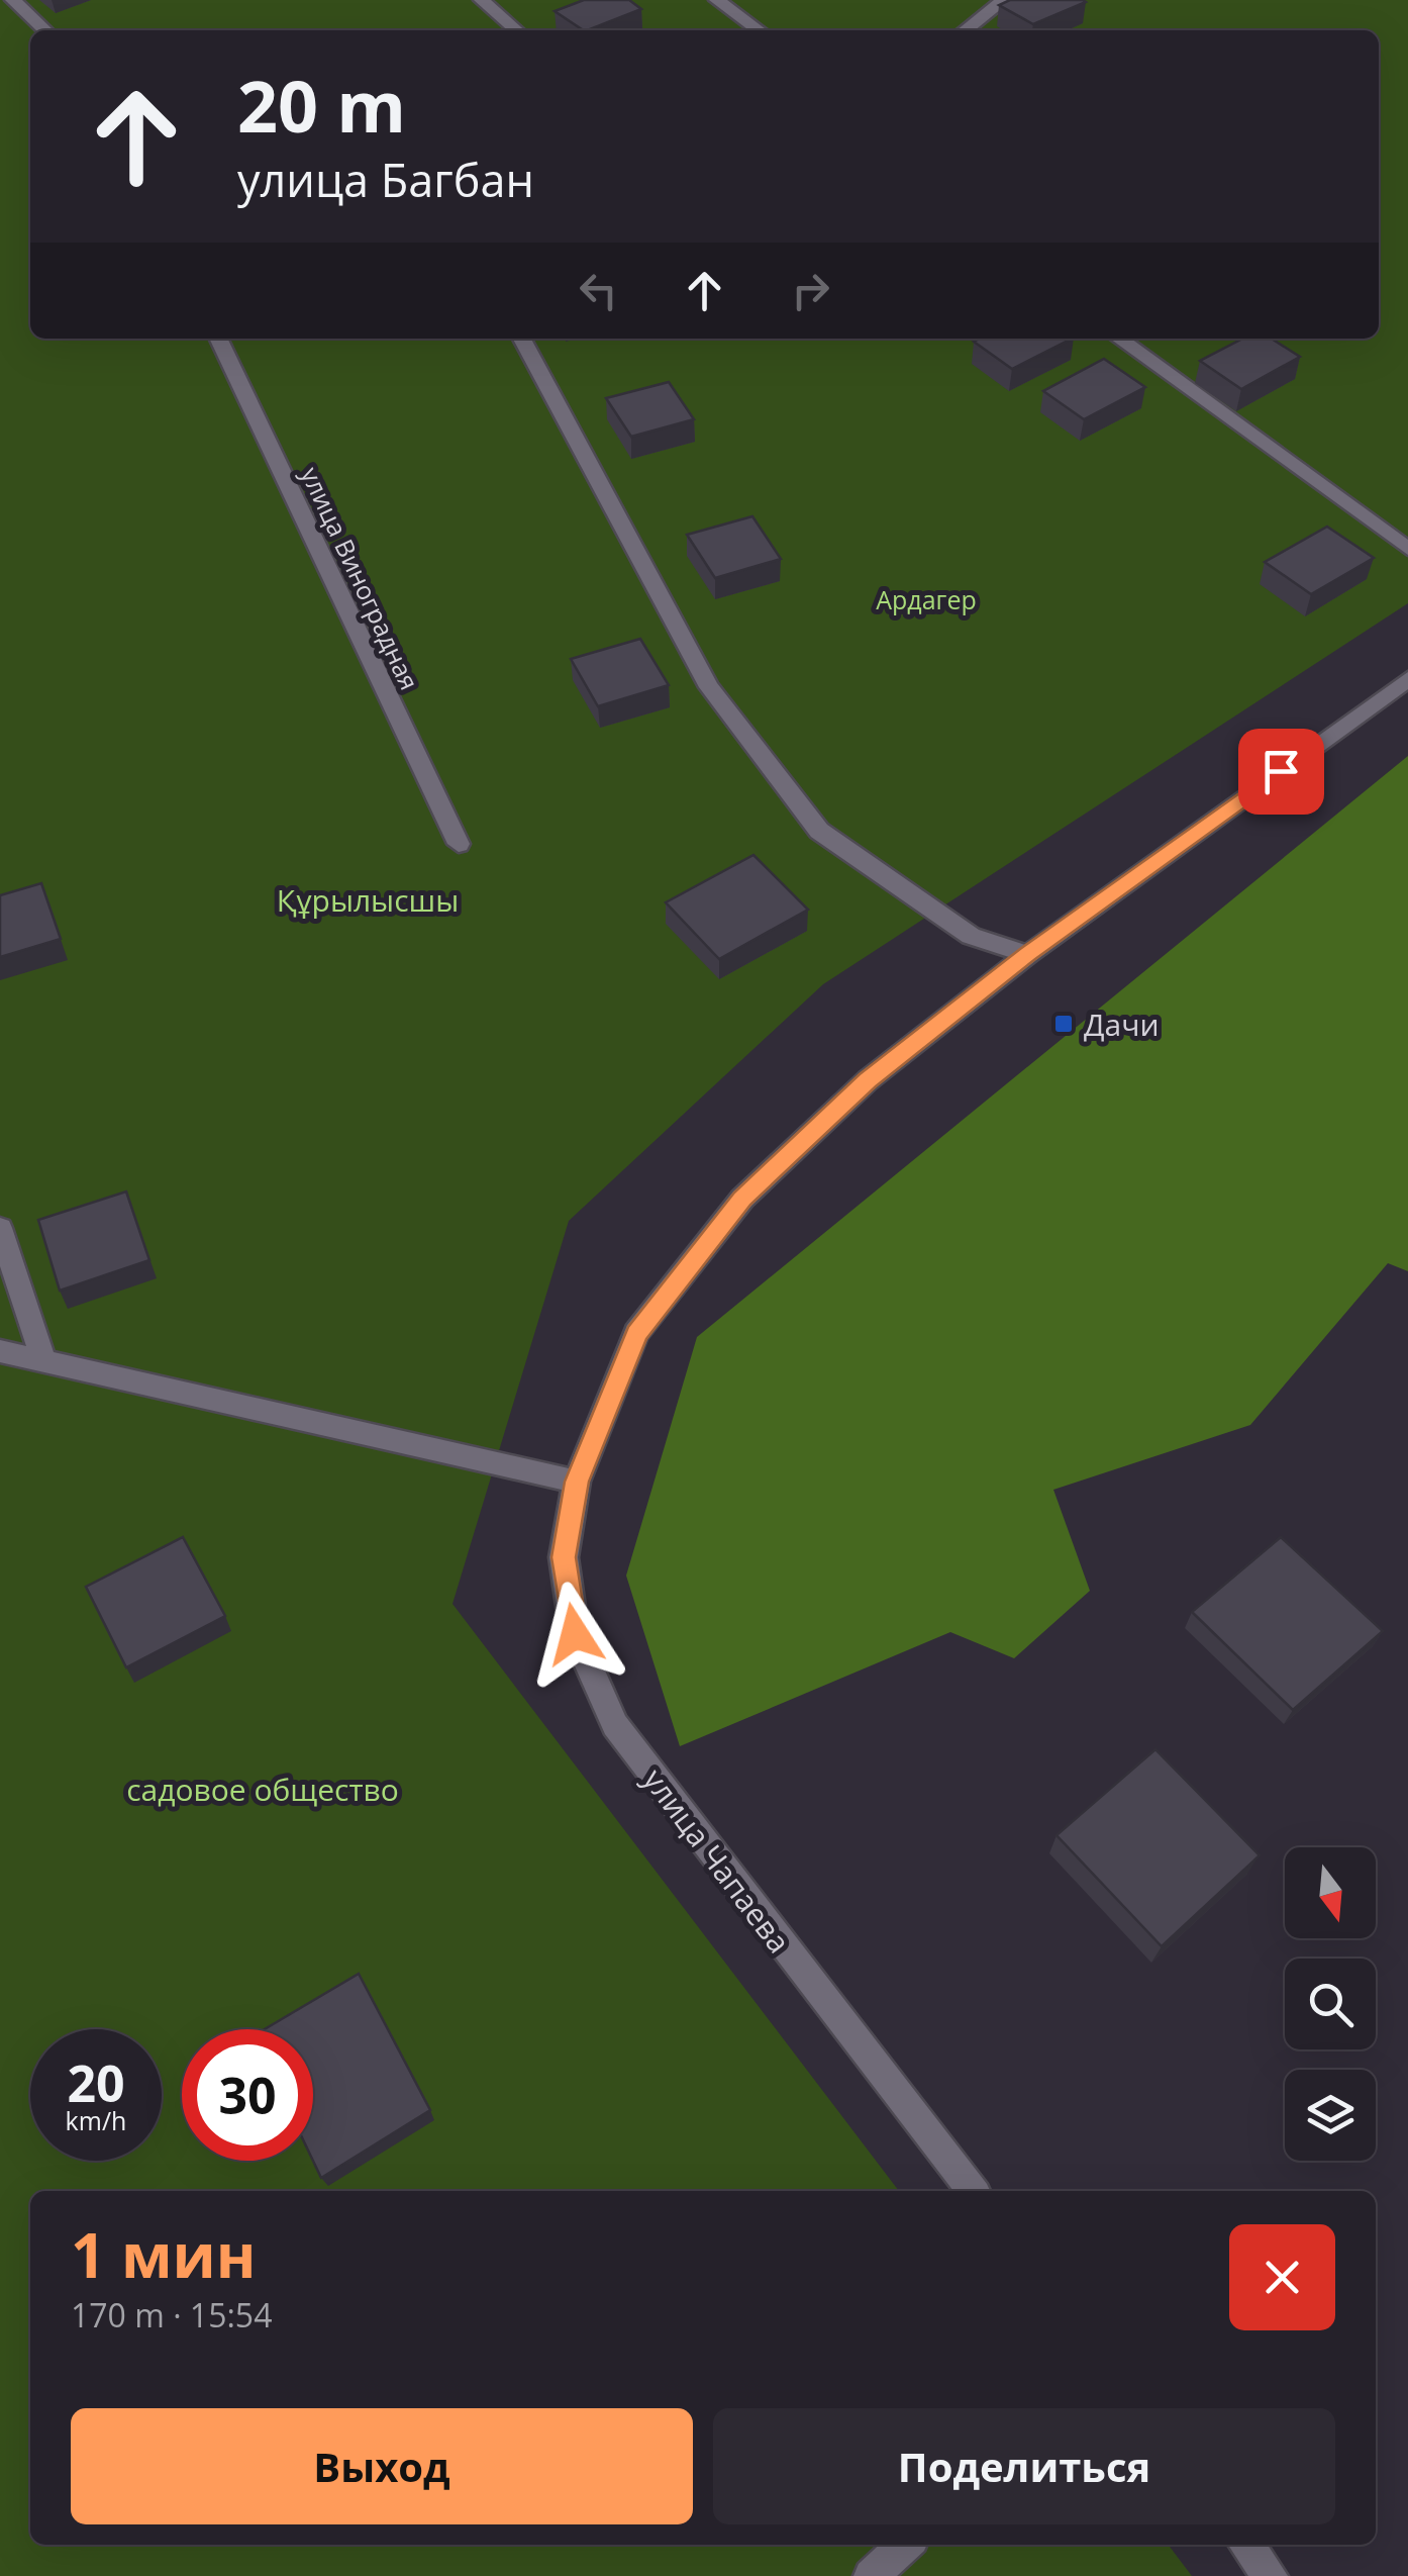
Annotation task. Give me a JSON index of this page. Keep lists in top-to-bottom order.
{
  "streets": {
    "street": ["улица Виноградная", "улица Чапаева"]
  },
  "parks": ["Ардагер", "Құрылысшы", "садовое общество"],
  "places": {
    "transit": ["Дачи"]
  },
  "north": "bottom",
  "page": {
    "turn": ["20 m", "улица Багбан"],
    "speed": "20 km/h",
    "limit": "30",
    "heading": ["1 мин", "170 m · 15:54"],
    "buttons": ["Выход", "Поделиться"]
  }
}
